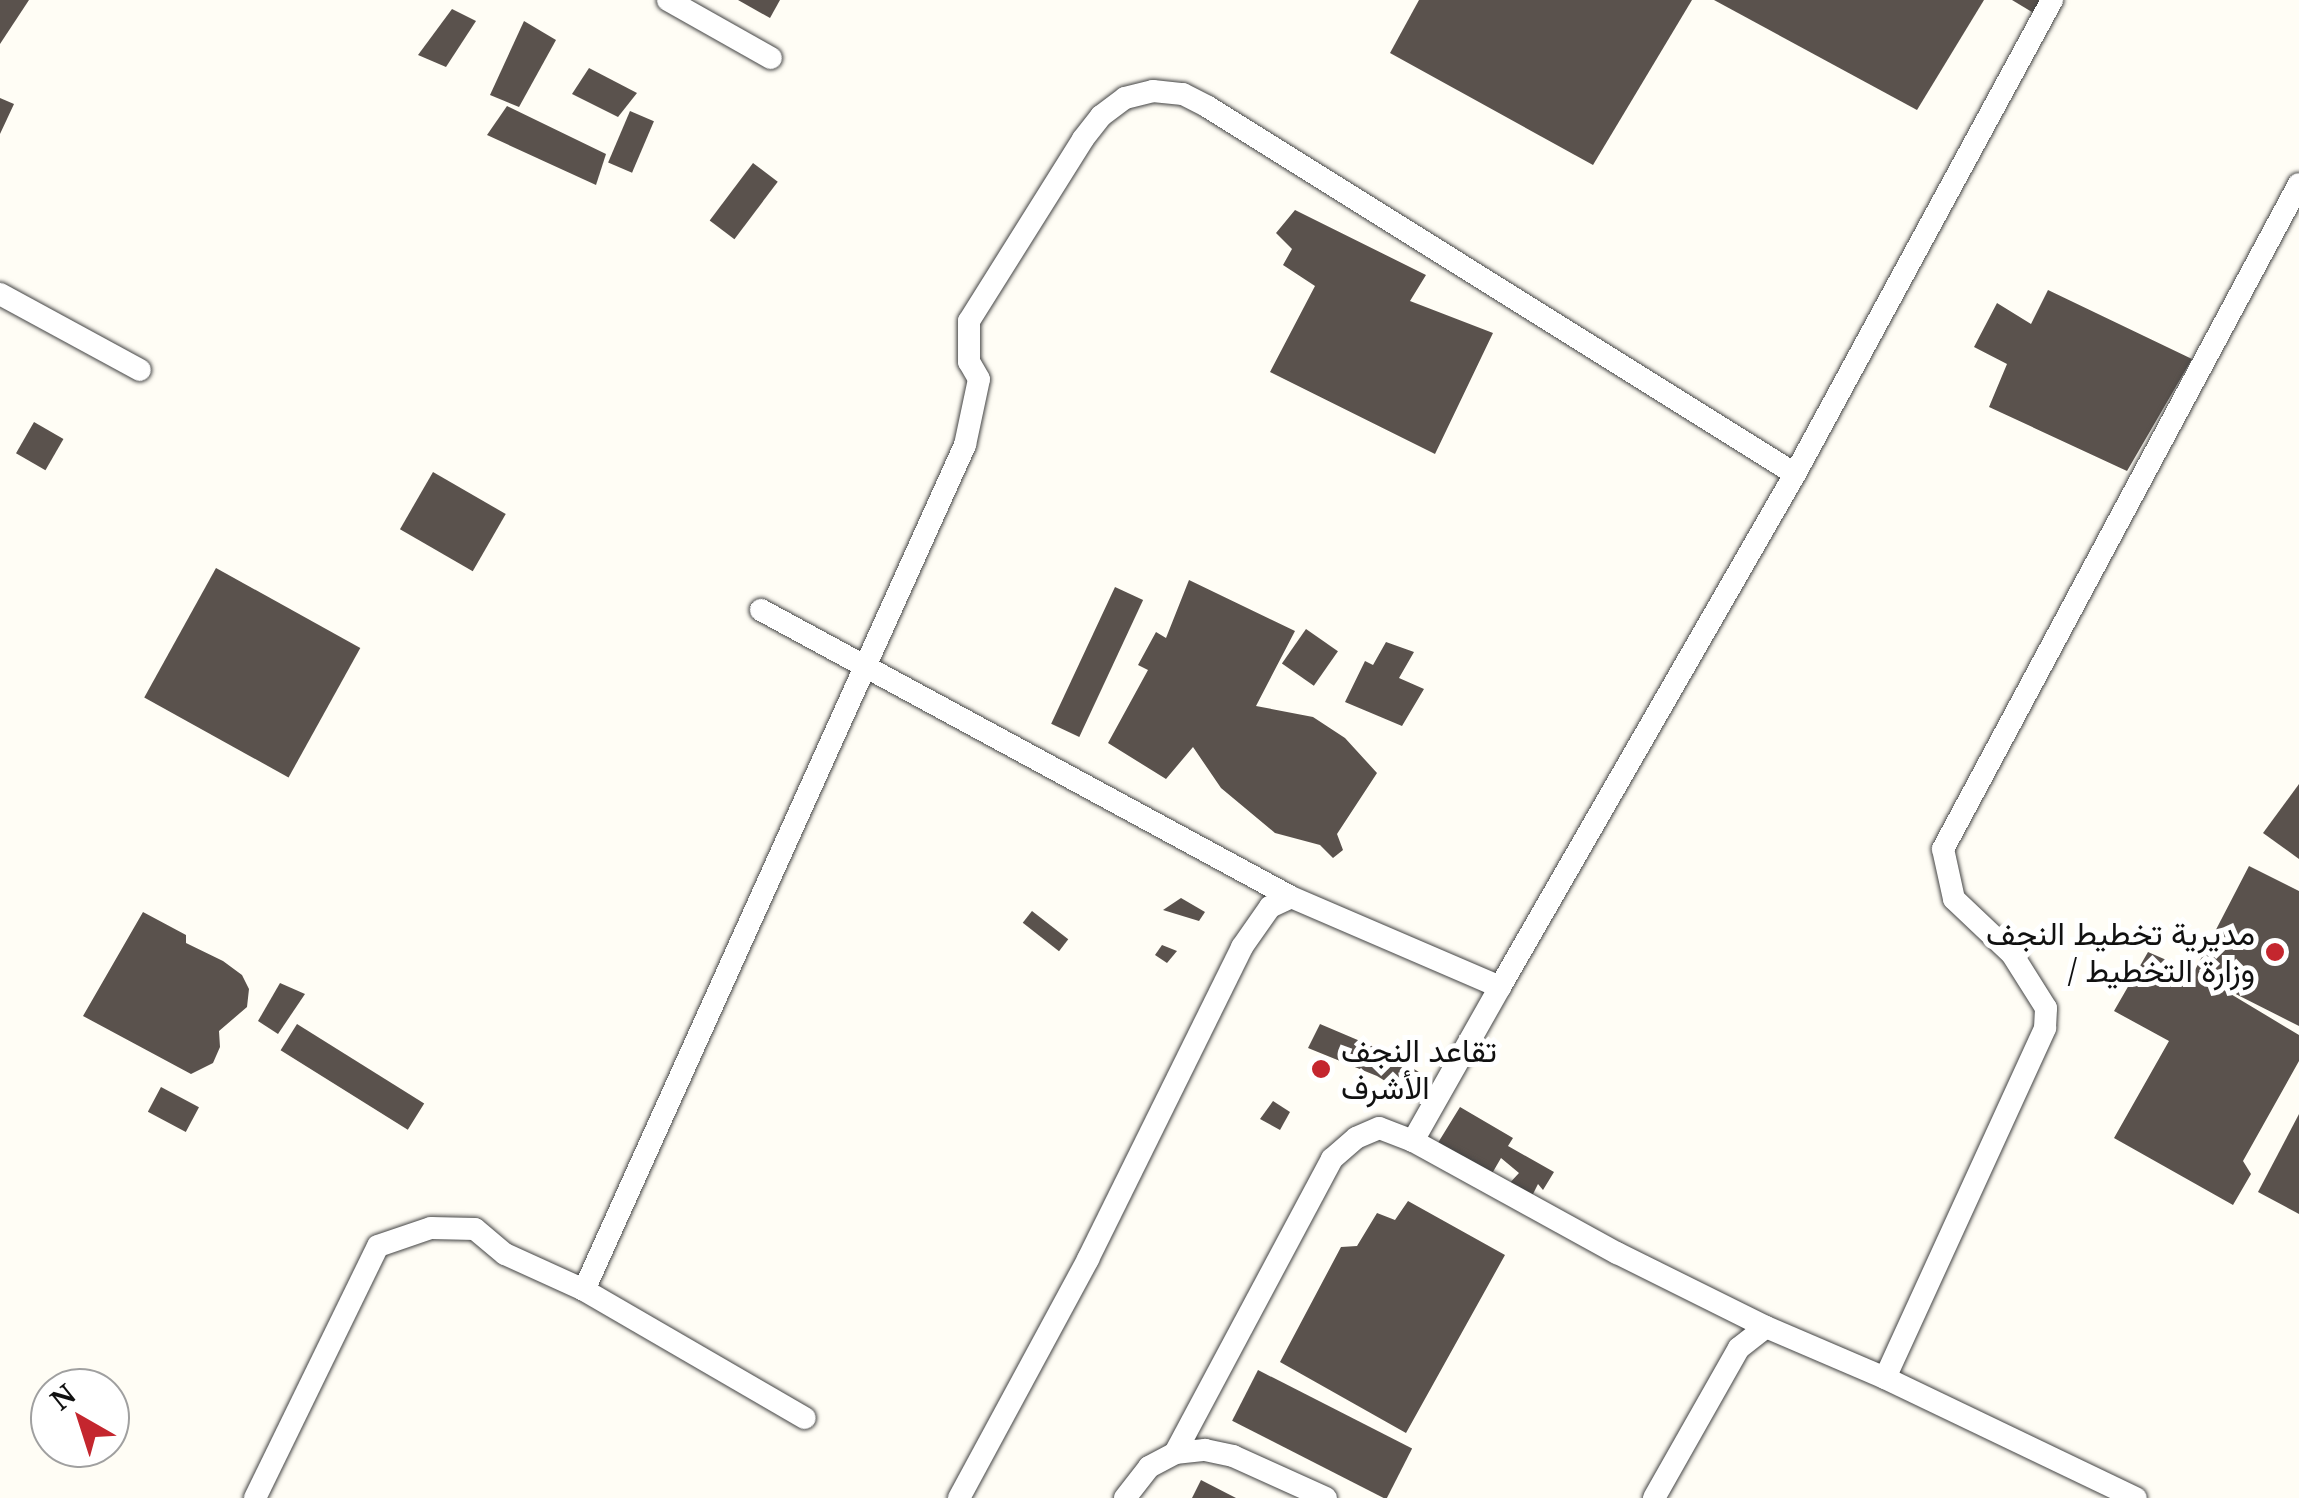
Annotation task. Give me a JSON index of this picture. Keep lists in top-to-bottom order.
{
  "places": ["مديرية تخطيط النجف / وزارة التخطيط", "تقاعد النجف الأشرف"],
  "north": "top left"
}
